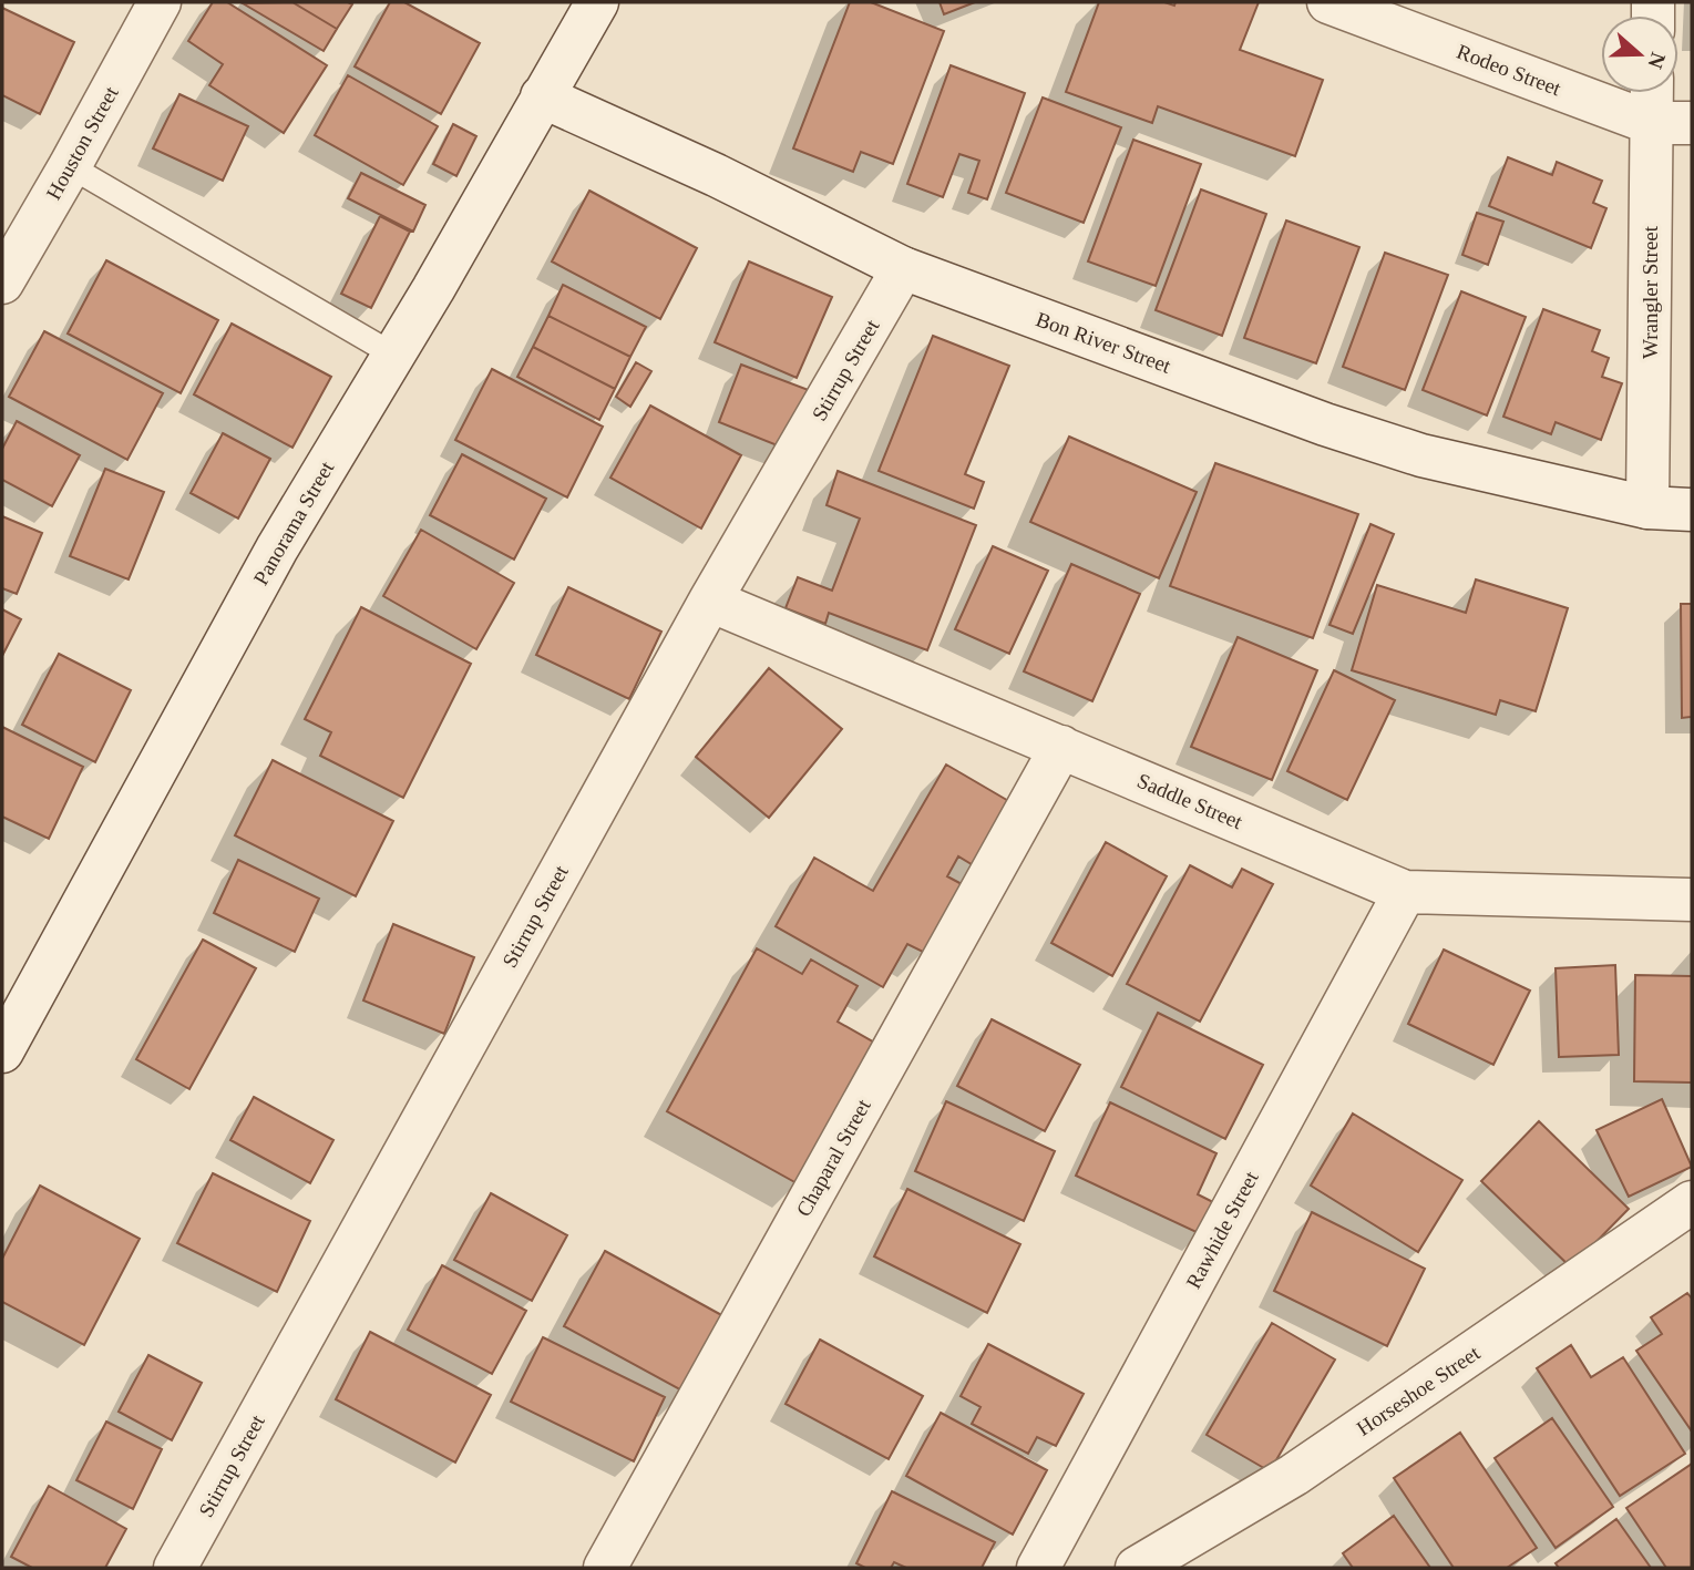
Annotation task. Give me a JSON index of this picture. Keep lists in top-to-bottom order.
{
  "streets": {
    "street": [
      "Rodeo Street",
      "Houston Street",
      "Wrangler Street",
      "Bon River Street",
      "Stirrup Street",
      "Panorama Street",
      "Saddle Street",
      "Chaparal Street",
      "Rawhide Street",
      "Horseshoe Street"
    ]
  },
  "crossings": [
    ["Rodeo Street", "Wrangler Street"],
    ["Wrangler Street", "Bon River Street"],
    ["Bon River Street", "Stirrup Street"],
    ["Bon River Street", "Panorama Street"],
    ["Stirrup Street", "Saddle Street"],
    ["Saddle Street", "Chaparal Street"],
    ["Saddle Street", "Rawhide Street"]
  ],
  "north": "right"
}
